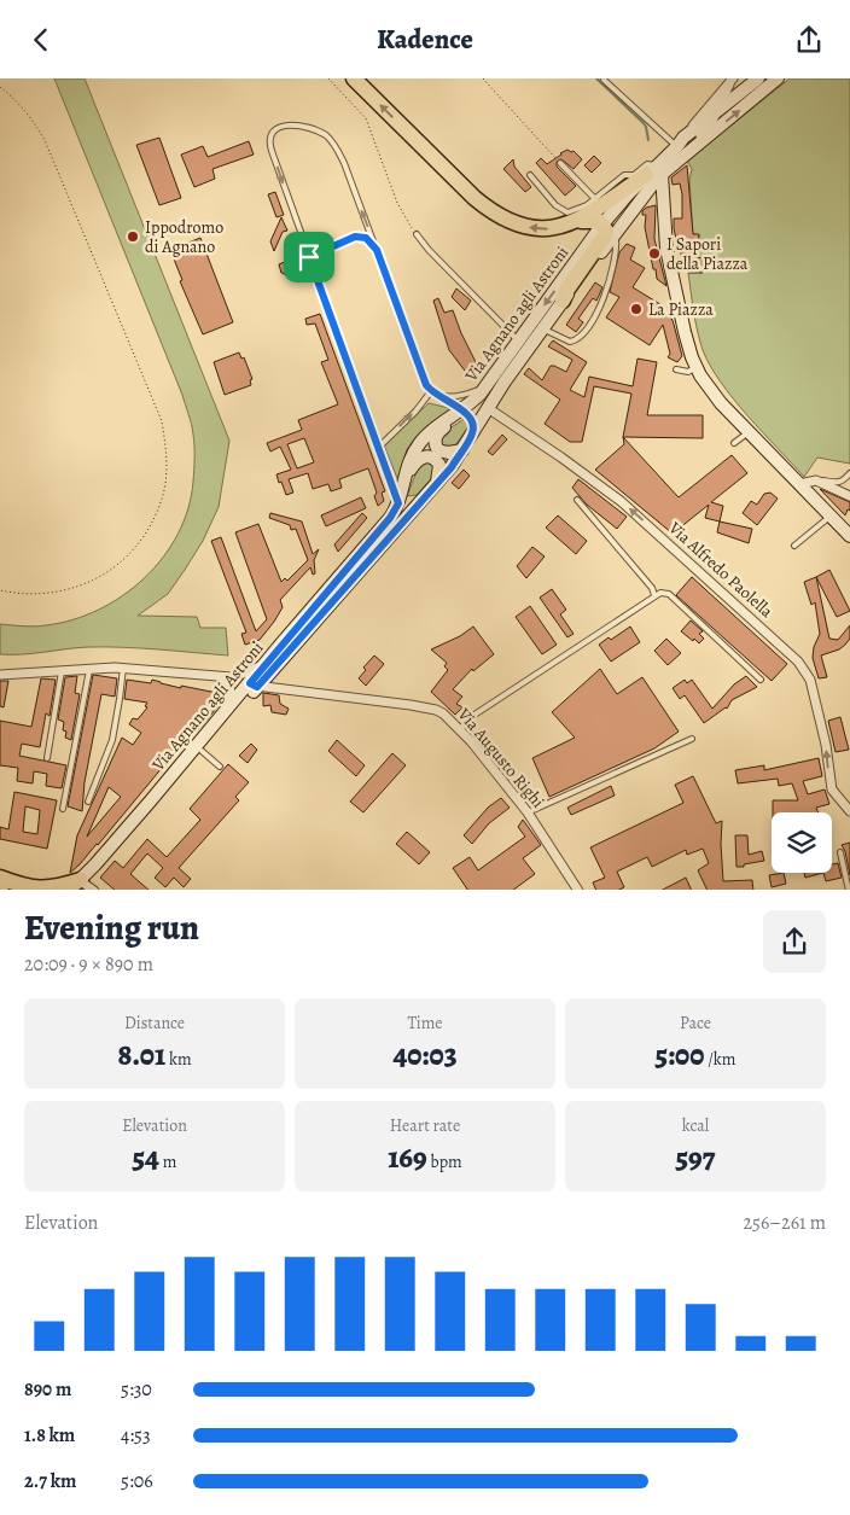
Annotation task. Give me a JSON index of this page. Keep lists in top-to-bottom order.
{
  "streets": {
    "main road": ["Via Agnano agli Astroni"],
    "street": ["Via Alfredo Paolella", "Via Augusto Righi"]
  },
  "crossings": [
    ["Via Agnano agli Astroni", "Via Alfredo Paolella"],
    ["Via Agnano agli Astroni", "Via Augusto Righi"]
  ],
  "one_way": ["Via Alfredo Paolella"],
  "places": ["Ippodromo di Agnano", "I Sapori della Piazza", "La Piazza"],
  "page": {
    "header": "Kadence",
    "heading": ["Evening run", "20:09 · 9 × 890 m"],
    "stats": [
      ["Distance", "8.01 km"],
      ["Time", "40:03"],
      ["Pace", "5:00 /km"],
      ["Elevation", "54 m"],
      ["Heart rate", "169 bpm"],
      ["kcal", "597"]
    ],
    "chart": ["Elevation", "256–261 m"],
    "list": [
      {
        "name": "890 m",
        "note": "5:30"
      },
      {
        "name": "1.8 km",
        "note": "4:53"
      },
      {
        "name": "2.7 km",
        "note": "5:06"
      }
    ]
  }
}
